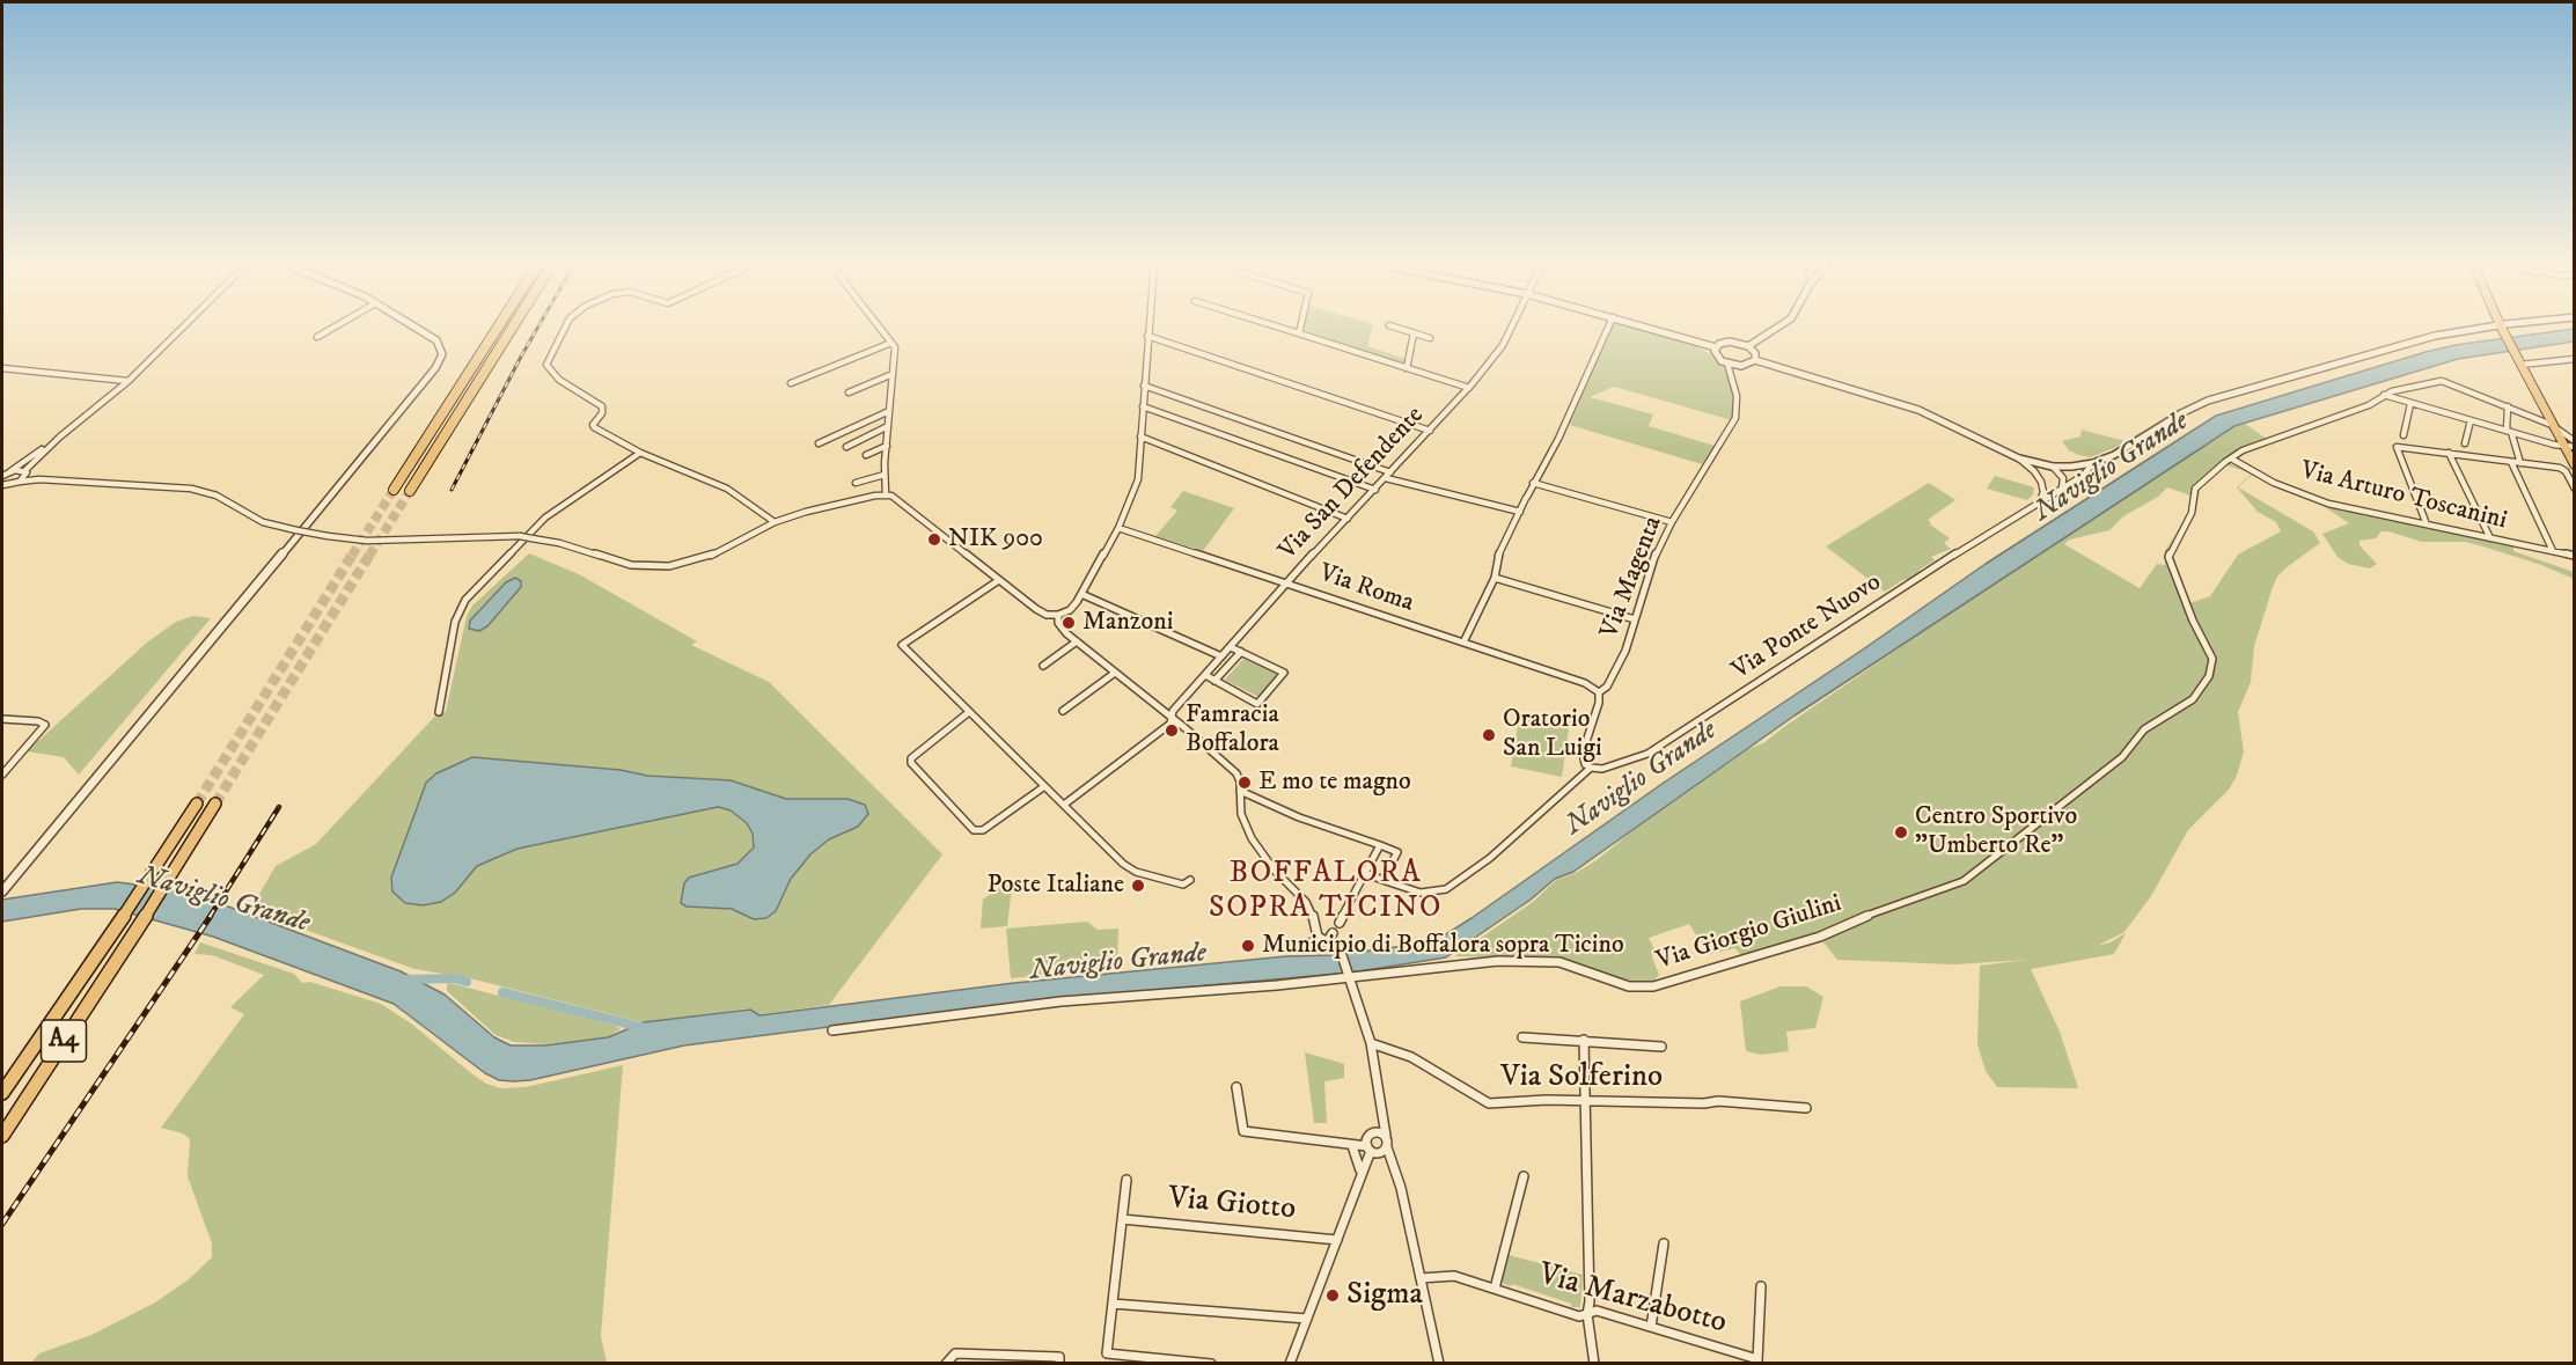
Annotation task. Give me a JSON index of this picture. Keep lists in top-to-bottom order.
{
  "streets": {
    "highway": ["A4"],
    "street": [
      "Via San Defendente",
      "Via Arturo Toscanini",
      "Via Magenta",
      "Via Roma",
      "Via Ponte Nuovo",
      "Via Giorgio Giulini",
      "Via Solferino",
      "Via Giotto",
      "Via Marzabotto"
    ]
  },
  "crossings": [
    ["Via San Defendente", "Via Roma"],
    ["Via Arturo Toscanini", "Via Giorgio Giulini"],
    ["Via Magenta", "Via Roma"],
    ["Via Magenta", "Via Ponte Nuovo"]
  ],
  "districts": ["BOFFALORA SOPRA TICINO"],
  "water": ["Naviglio Grande"],
  "places": [
    "NIK 900",
    "Manzoni",
    "Famracia Boffalora",
    "Oratorio San Luigi",
    "E mo te magno",
    "Centro Sportivo \"Umberto Re\"",
    "Poste Italiane",
    "Municipio di Boffalora sopra Ticino",
    "Sigma"
  ]
}
